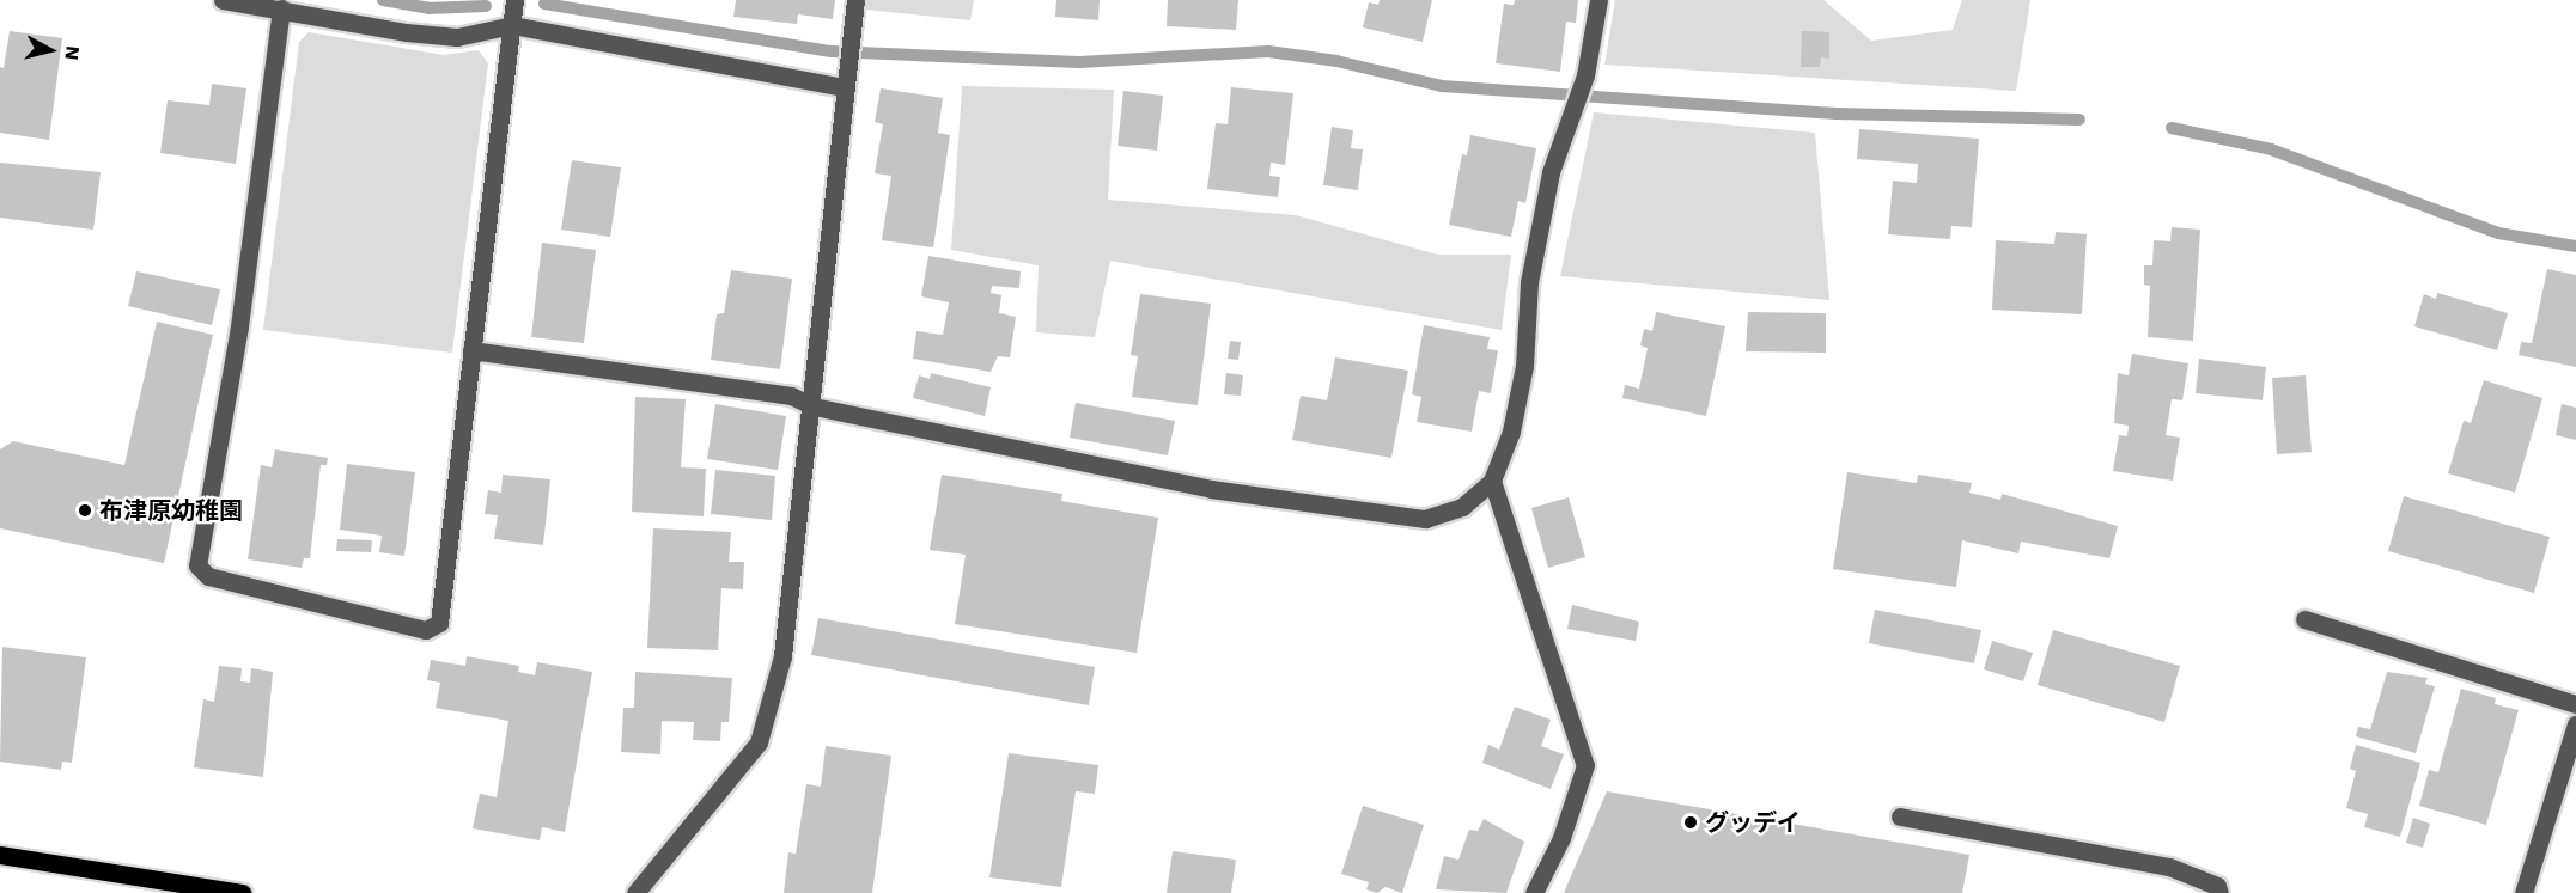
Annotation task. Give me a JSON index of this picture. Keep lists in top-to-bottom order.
{
  "places": ["布津原幼稚園", "グッデイ"],
  "north": "right"
}
